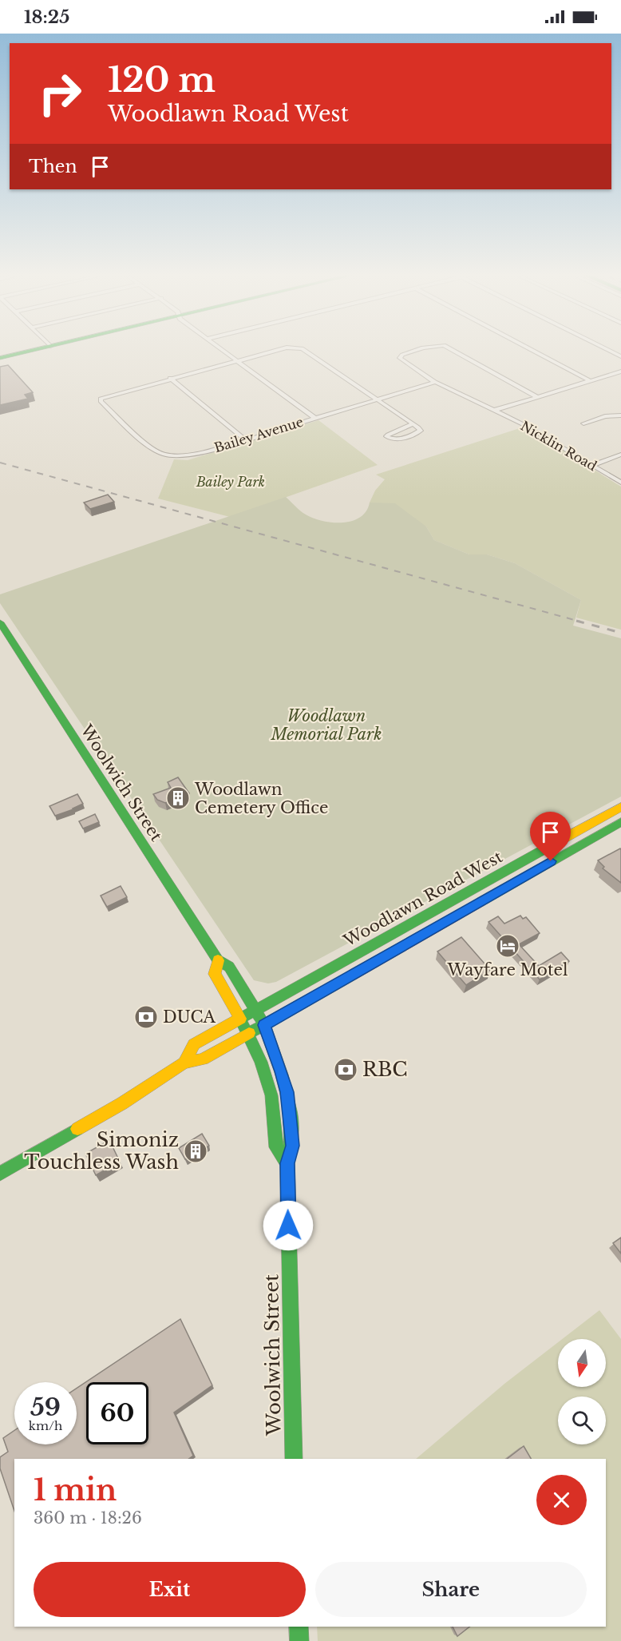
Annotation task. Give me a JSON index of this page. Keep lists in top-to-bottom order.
{
  "streets": {
    "main road": ["Woolwich Street", "Woodlawn Road West"],
    "street": ["Bailey Avenue", "Nicklin Road"]
  },
  "crossings": [
    ["Bailey Avenue", "Nicklin Road"],
    ["Woolwich Street", "Woodlawn Road West"]
  ],
  "parks": ["Bailey Park", "Woodlawn Memorial Park"],
  "places": {
    "building": ["Woodlawn Cemetery Office", "Simoniz Touchless Wash"],
    "hotel": ["Wayfare Motel"],
    "bank": ["DUCA", "RBC"]
  },
  "north": "bottom",
  "page": {
    "status": "18:25",
    "turn": ["120 m", "Woodlawn Road West"],
    "then": "Then",
    "speed": "59 km/h",
    "limit": "60",
    "heading": ["1 min", "360 m · 18:26"],
    "buttons": ["Exit", "Share"]
  }
}
